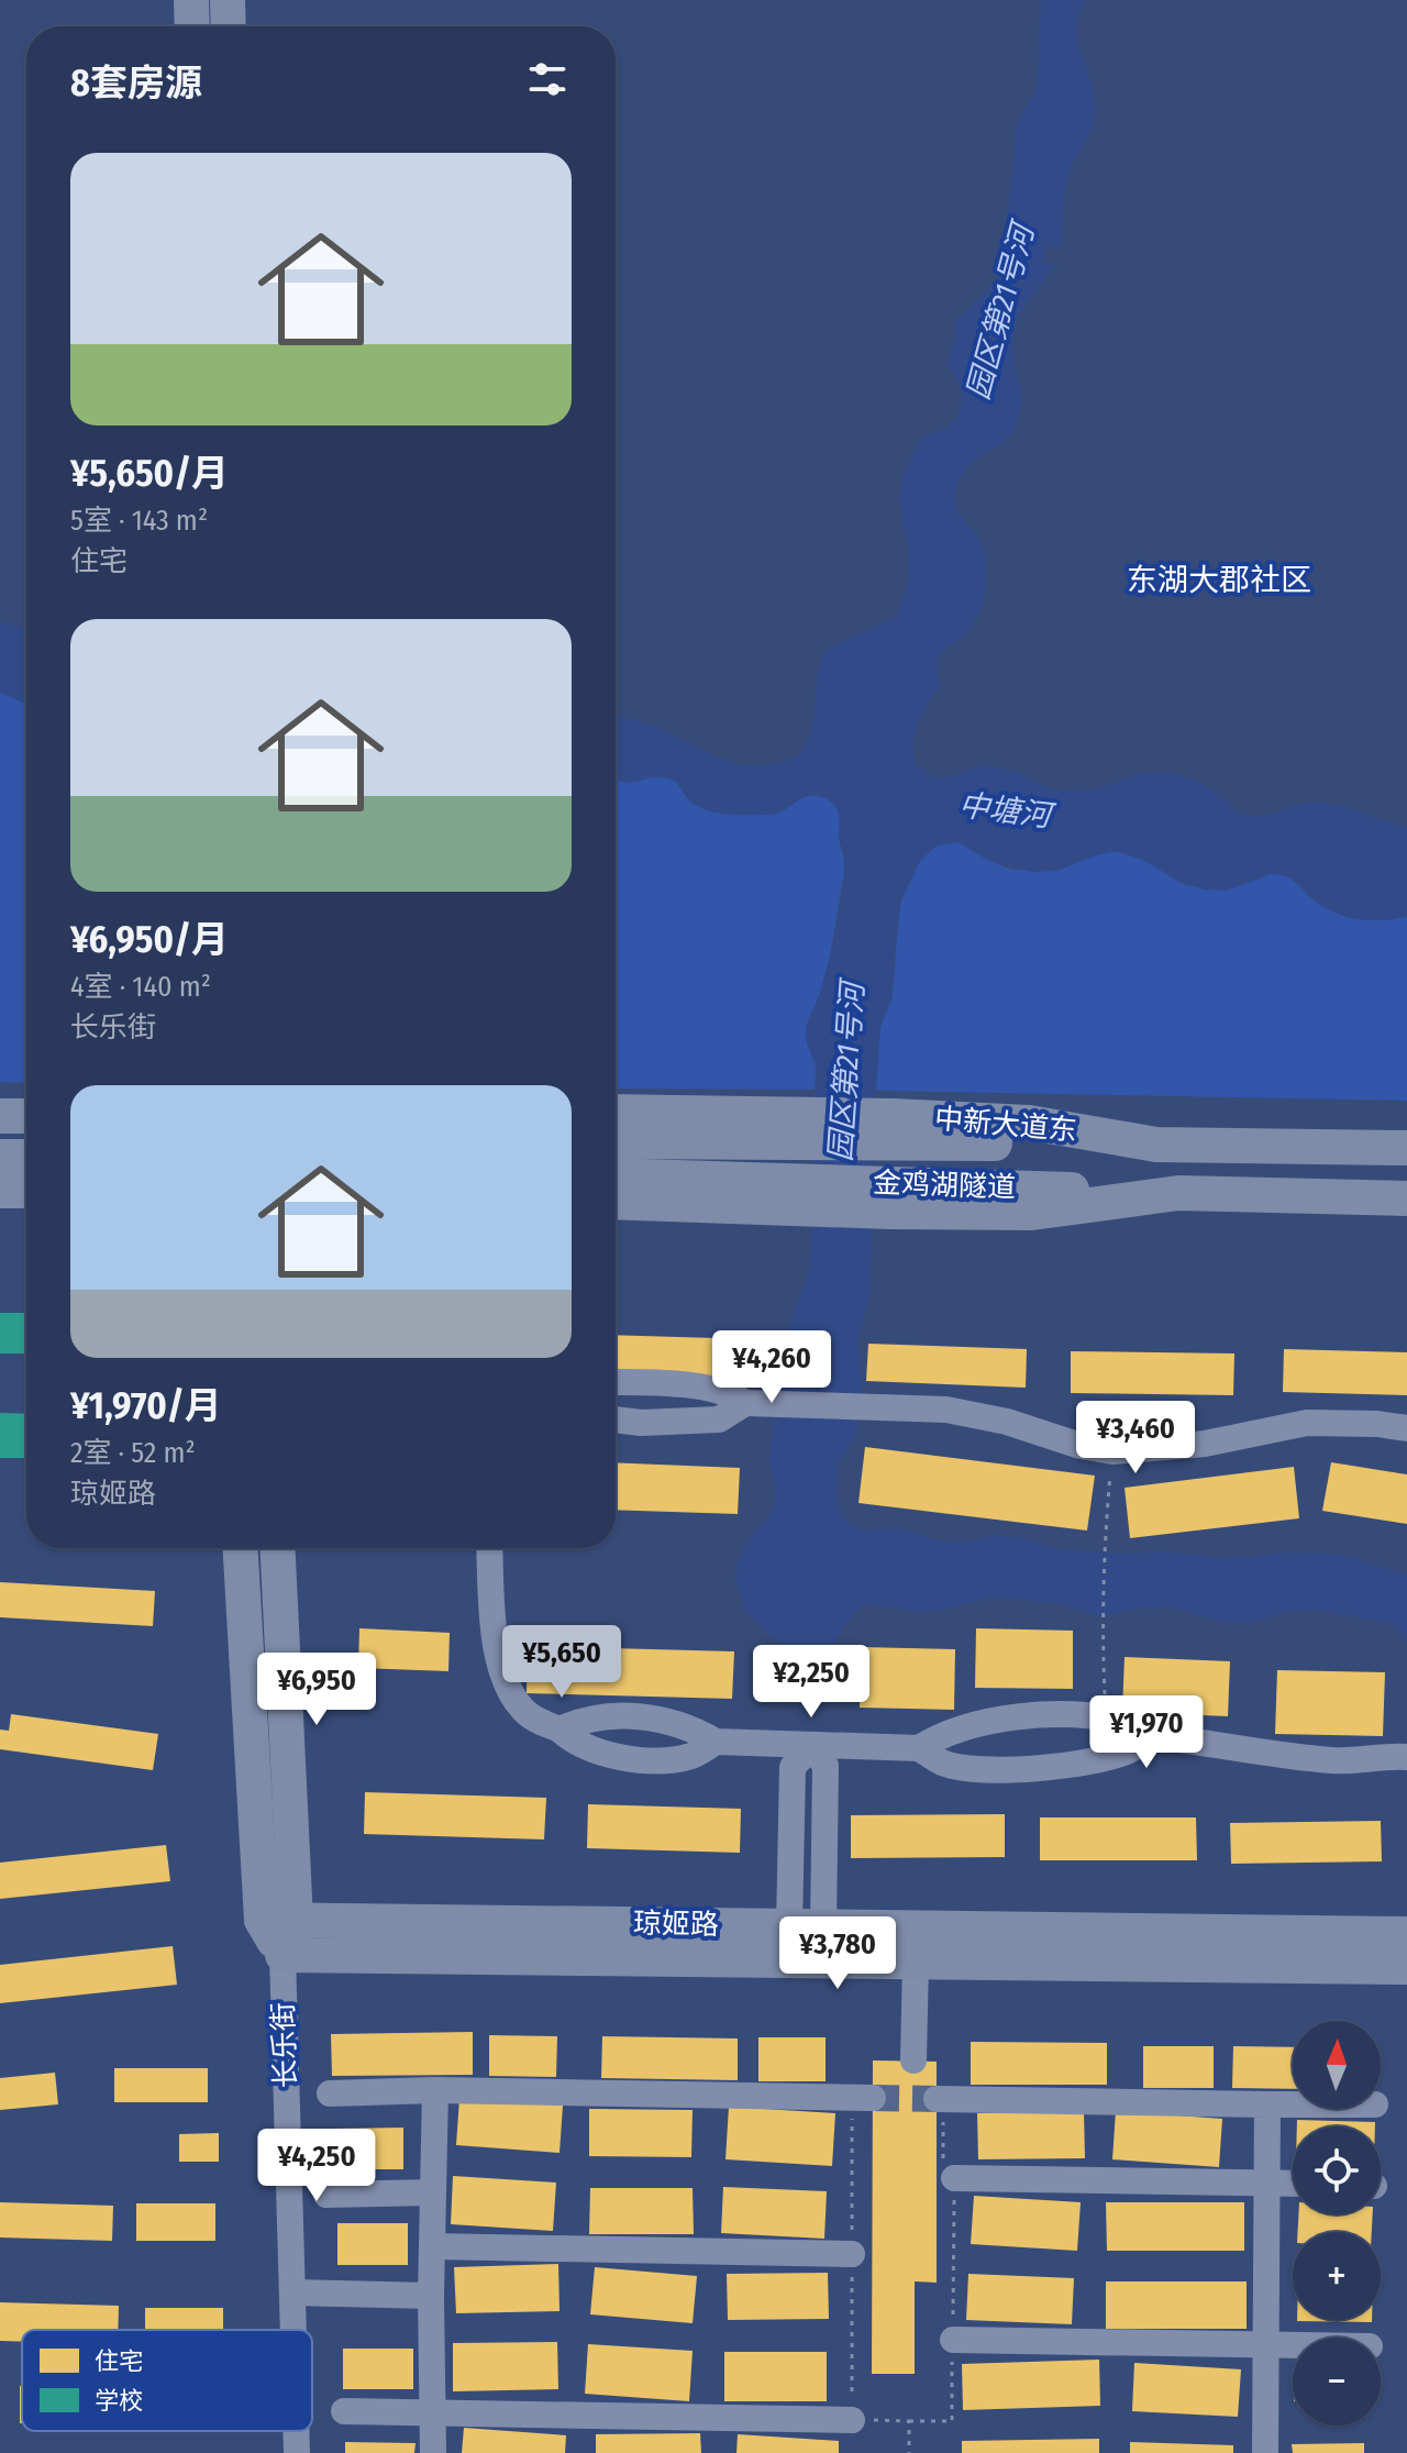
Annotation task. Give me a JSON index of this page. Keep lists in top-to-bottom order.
{
  "streets": {
    "main road": [
      "中新大道东",
      "金鸡湖隧道",
      "琼姬路",
      "长乐街"
    ]
  },
  "crossings": [
    ["中新大道东", "金鸡湖隧道"],
    ["琼姬路", "长乐街"]
  ],
  "districts": ["东湖大郡社区"],
  "water": ["园区第21号河", "中塘河"],
  "legend": ["住宅", "学校"],
  "north": "top",
  "page": {
    "heading": "8套房源",
    "list": [
      {
        "name": "¥5,650/月",
        "note": "5室 · 143 m² · 住宅"
      },
      {
        "name": "¥6,950/月",
        "note": "4室 · 140 m² · 长乐街"
      },
      {
        "name": "¥1,970/月",
        "note": "2室 · 52 m² · 琼姬路"
      }
    ],
    "price": [
      "¥4,260",
      "¥3,460",
      "¥5,650",
      "¥2,250",
      "¥6,950",
      "¥1,970",
      "¥3,780",
      "¥4,250"
    ],
    "map_buttons": ["+", "−"]
  }
}
